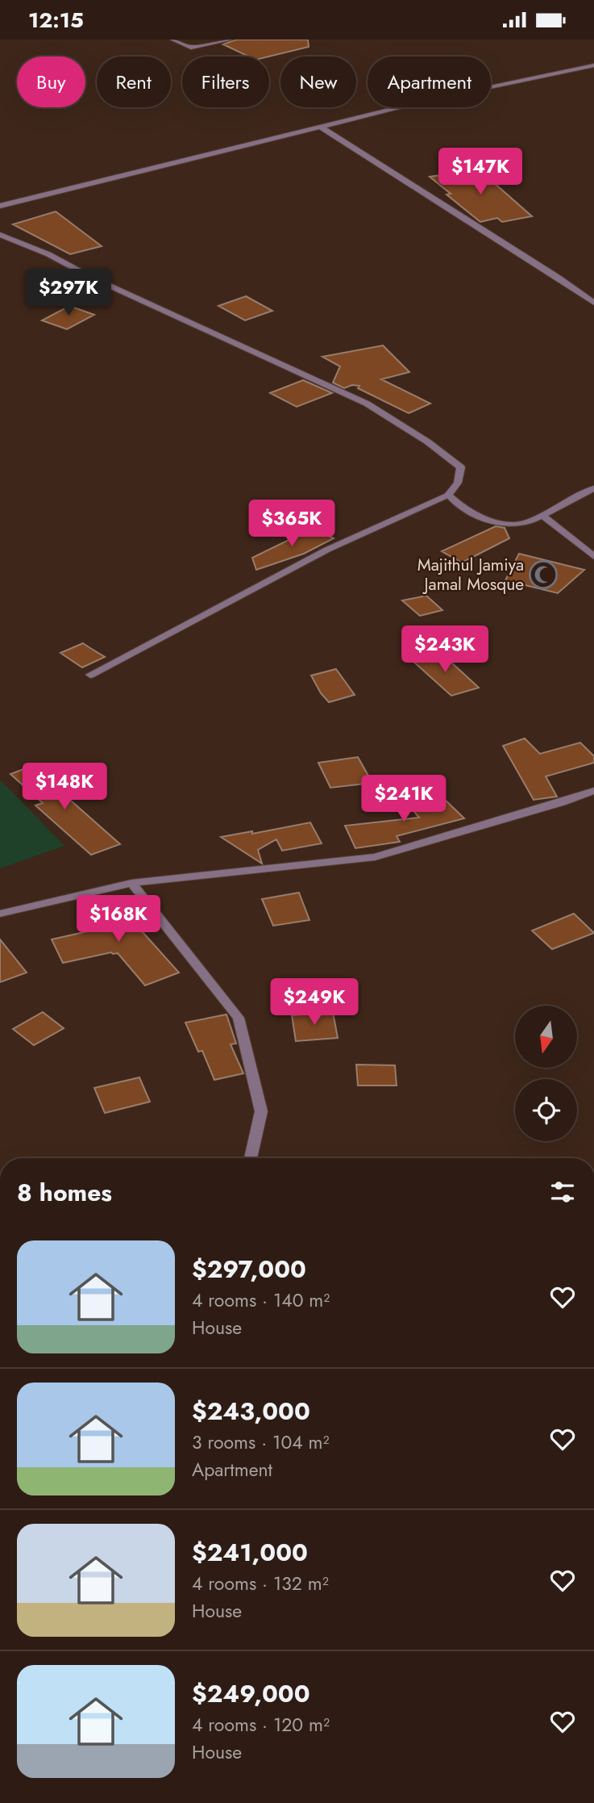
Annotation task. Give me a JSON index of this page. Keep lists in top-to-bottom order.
{
  "places": {
    "mosque": ["Majithul Jamiya Jamal Mosque"]
  },
  "north": "bottom",
  "page": {
    "status": "12:15",
    "chip": [
      "Buy",
      "Rent",
      "Filters",
      "New",
      "Apartment"
    ],
    "price": [
      "$147K",
      "$297K",
      "$365K",
      "$243K",
      "$148K",
      "$241K",
      "$168K",
      "$249K"
    ],
    "heading": "8 homes",
    "list": [
      {
        "name": "$297,000",
        "note": "4 rooms · 140 m² · House"
      },
      {
        "name": "$243,000",
        "note": "3 rooms · 104 m² · Apartment"
      },
      {
        "name": "$241,000",
        "note": "4 rooms · 132 m² · House"
      },
      {
        "name": "$249,000",
        "note": "4 rooms · 120 m² · House"
      }
    ]
  }
}
